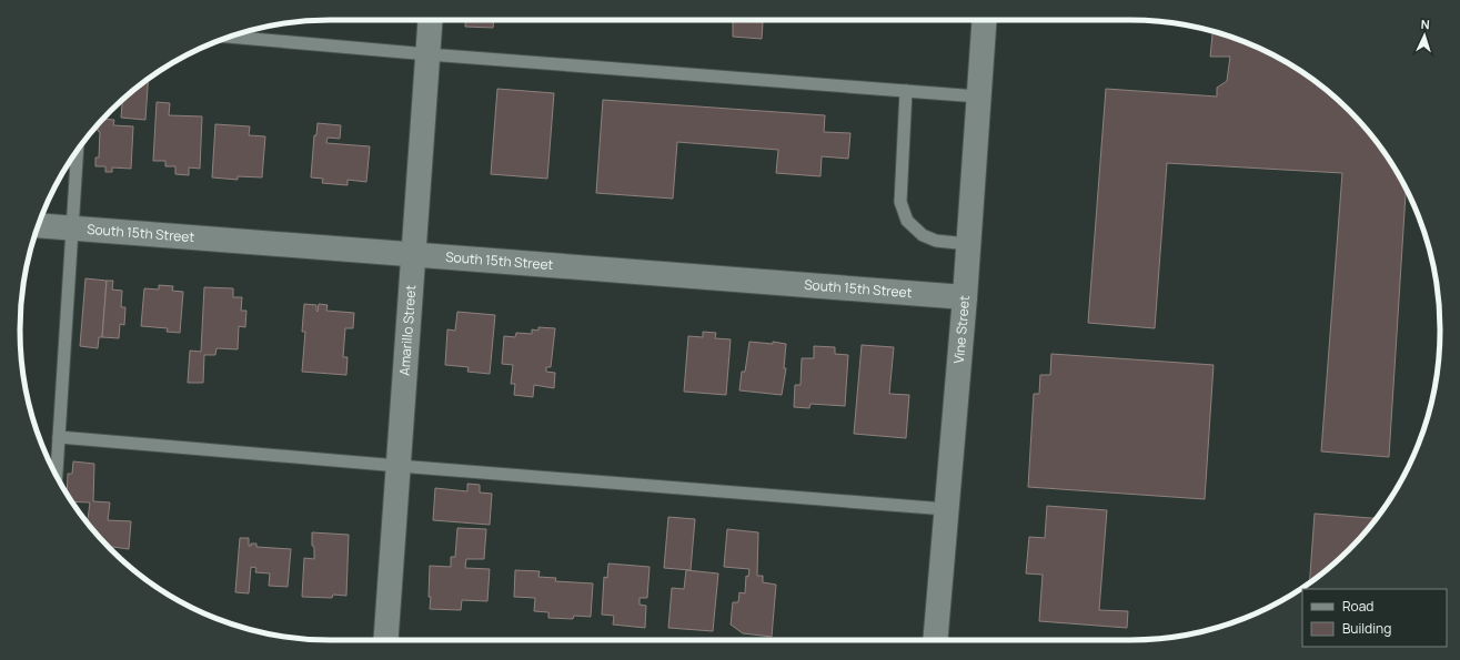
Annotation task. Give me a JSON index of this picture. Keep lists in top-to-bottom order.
{
  "streets": {
    "street": ["South 15th Street", "Amarillo Street", "Vine Street"]
  },
  "crossings": [
    ["South 15th Street", "Amarillo Street"],
    ["South 15th Street", "Vine Street"]
  ],
  "legend": ["Road", "Building"],
  "north": "top"
}
